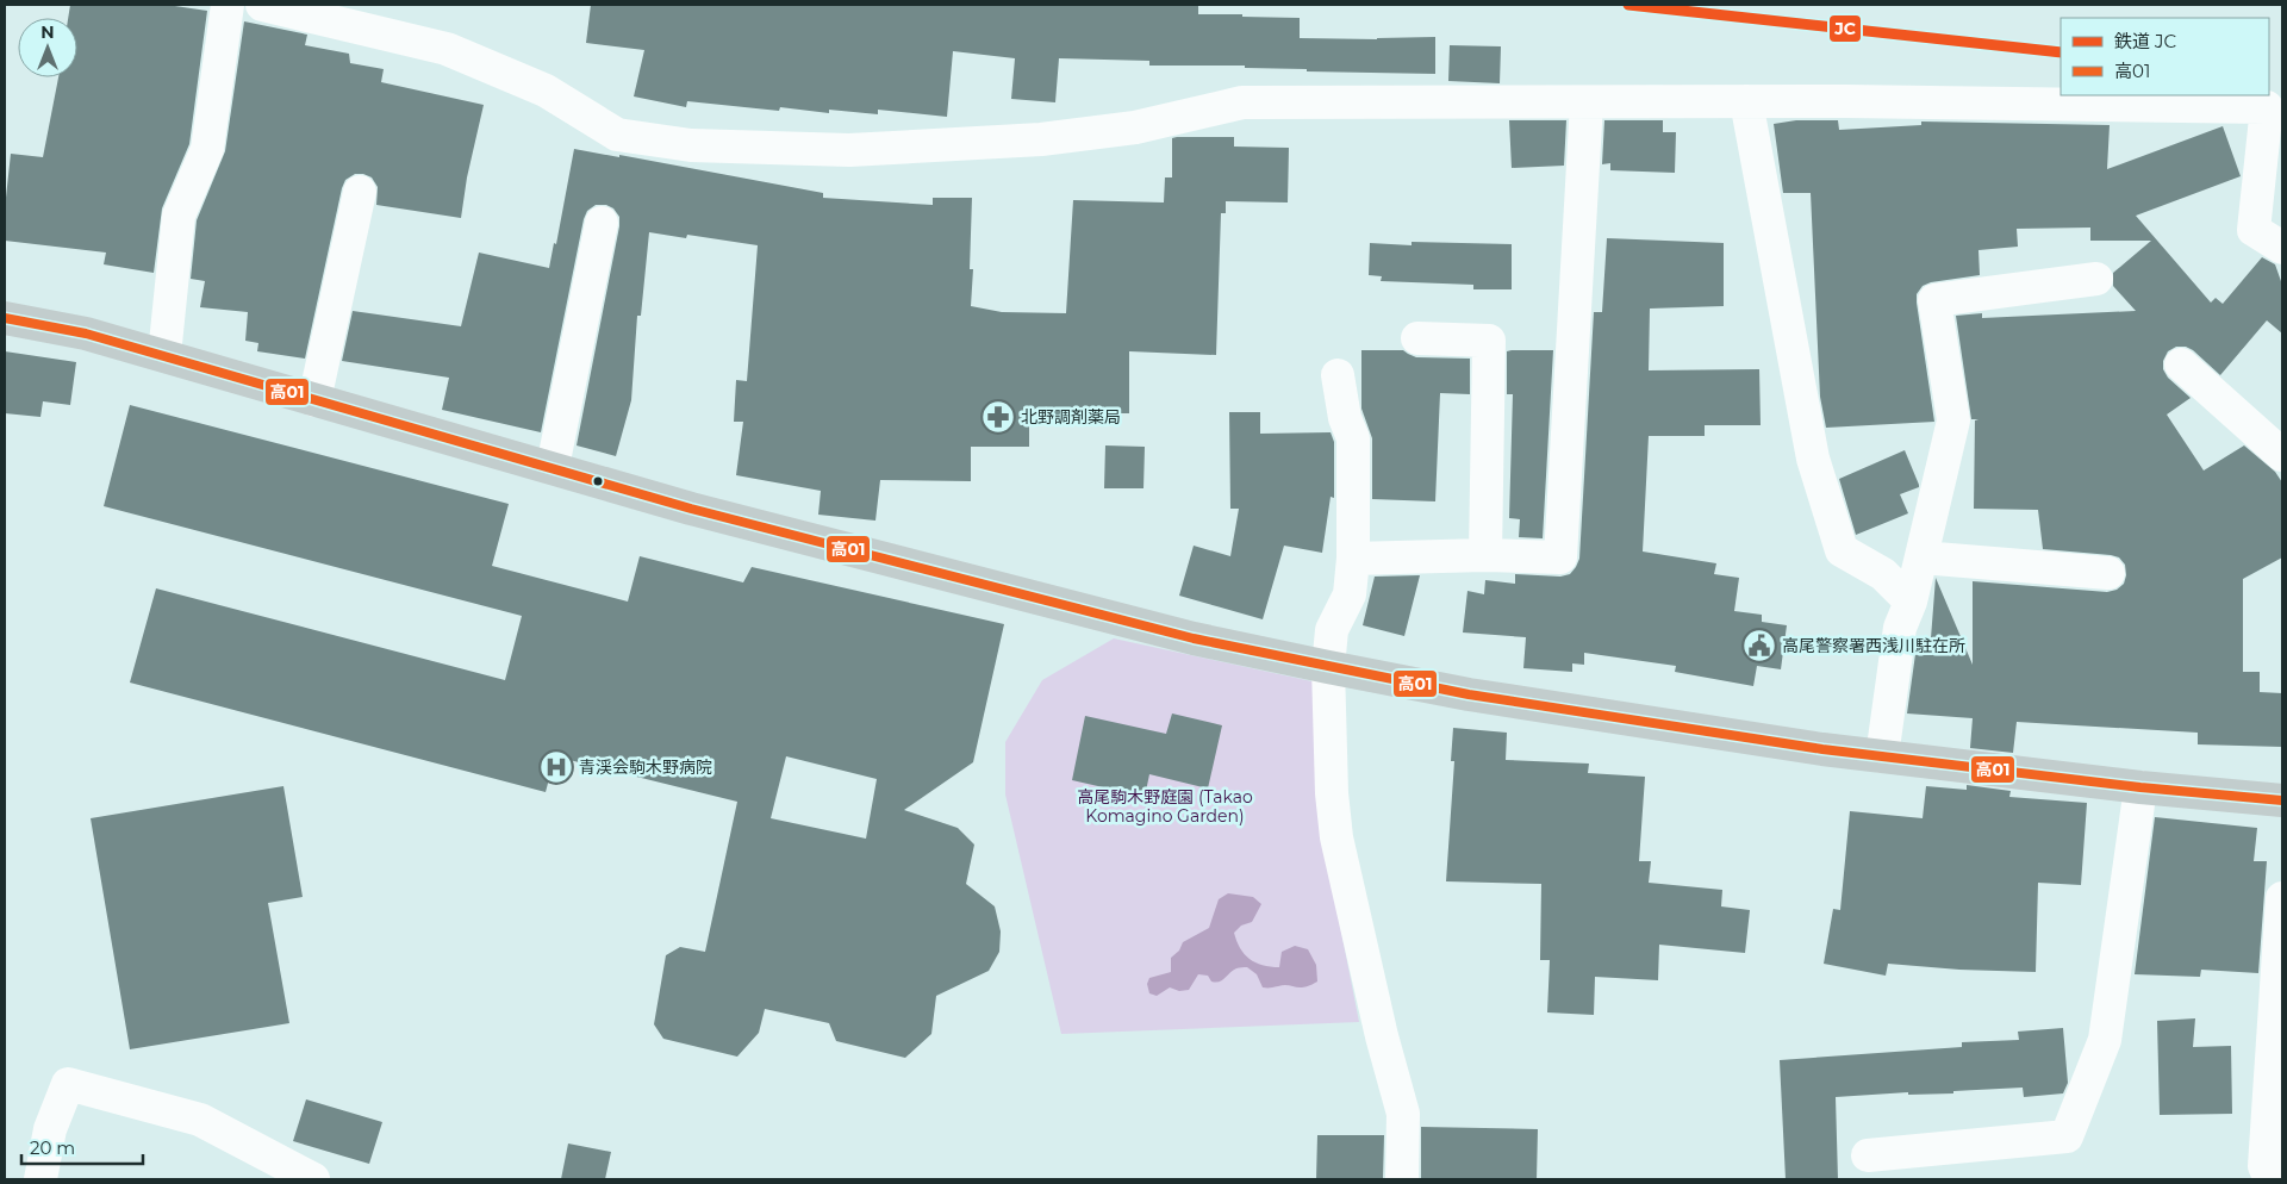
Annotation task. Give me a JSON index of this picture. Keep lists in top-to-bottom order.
{
  "parks": ["高尾駒木野庭園 (Takao Komagino Garden)"],
  "places": {
    "pharmacy": ["北野調剤薬局"],
    "public building": ["高尾警察署西浅川駐在所"],
    "hospital": ["青渓会駒木野病院"]
  },
  "lines": ["rail line JC", "transit line 高01"],
  "legend": ["鉄道 JC", "高01"],
  "scale_bar": "20 m",
  "north": "top"
}
